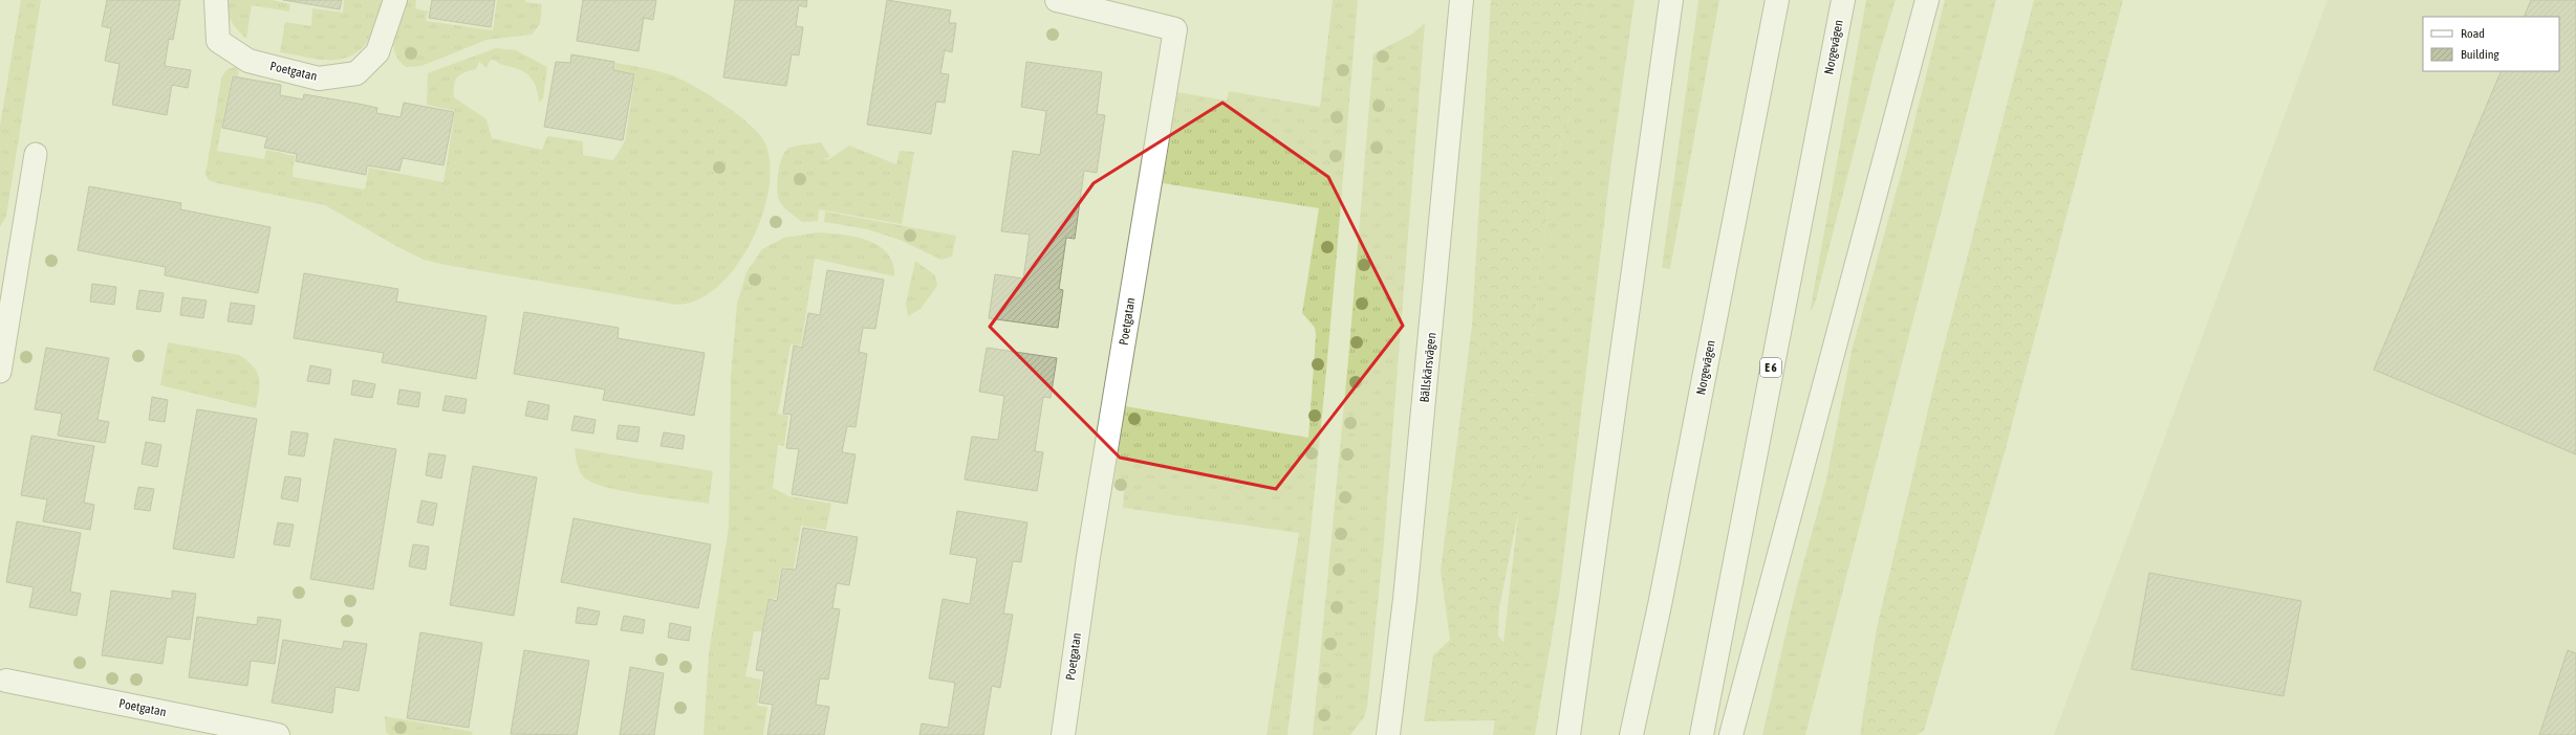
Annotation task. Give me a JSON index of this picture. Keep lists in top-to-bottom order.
{
  "streets": {
    "main road": [
      "Norgevägen",
      "Poetgatan",
      "Bällskärsvägen",
      "E 6"
    ]
  },
  "legend": ["Road", "Building"]
}
